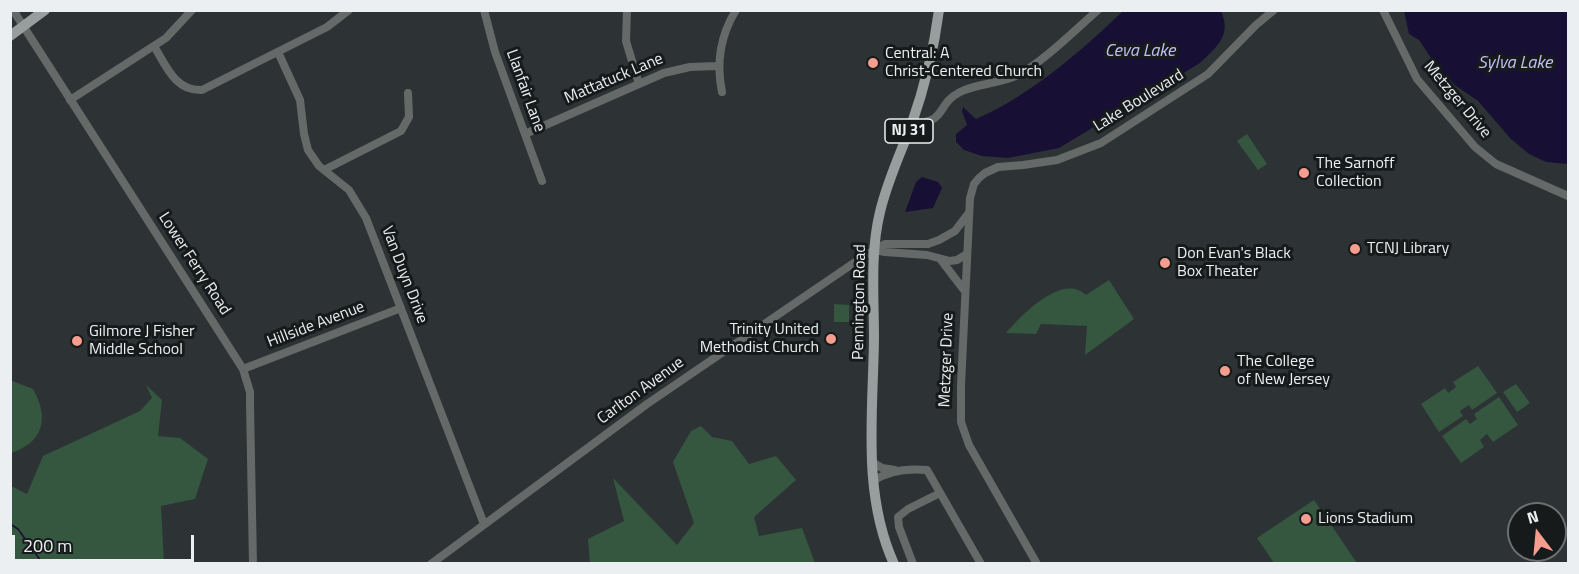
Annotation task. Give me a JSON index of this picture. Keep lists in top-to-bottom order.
{
  "streets": {
    "main road": ["NJ 31", "Pennington Road"],
    "street": [
      "Mattatuck Lane",
      "Llanfair Lane",
      "Metzger Drive",
      "Lake Boulevard",
      "Lower Ferry Road",
      "Van Duyn Drive",
      "Hillside Avenue",
      "Carlton Avenue"
    ]
  },
  "crossings": [
    ["Mattatuck Lane", "Llanfair Lane"],
    ["Metzger Drive", "Lake Boulevard"],
    ["Lower Ferry Road", "Hillside Avenue"],
    ["Van Duyn Drive", "Hillside Avenue"],
    ["Van Duyn Drive", "Carlton Avenue"],
    ["Pennington Road", "Carlton Avenue"]
  ],
  "water": ["Ceva Lake", "Sylva Lake"],
  "places": [
    "Central: A Christ-Centered Church",
    "The Sarnoff Collection",
    "TCNJ Library",
    "Don Evan's Black Box Theater",
    "Trinity United Methodist Church",
    "Gilmore J Fisher Middle School",
    "The College of New Jersey",
    "Lions Stadium"
  ],
  "scale_bar": "200 m",
  "north": "top"
}
